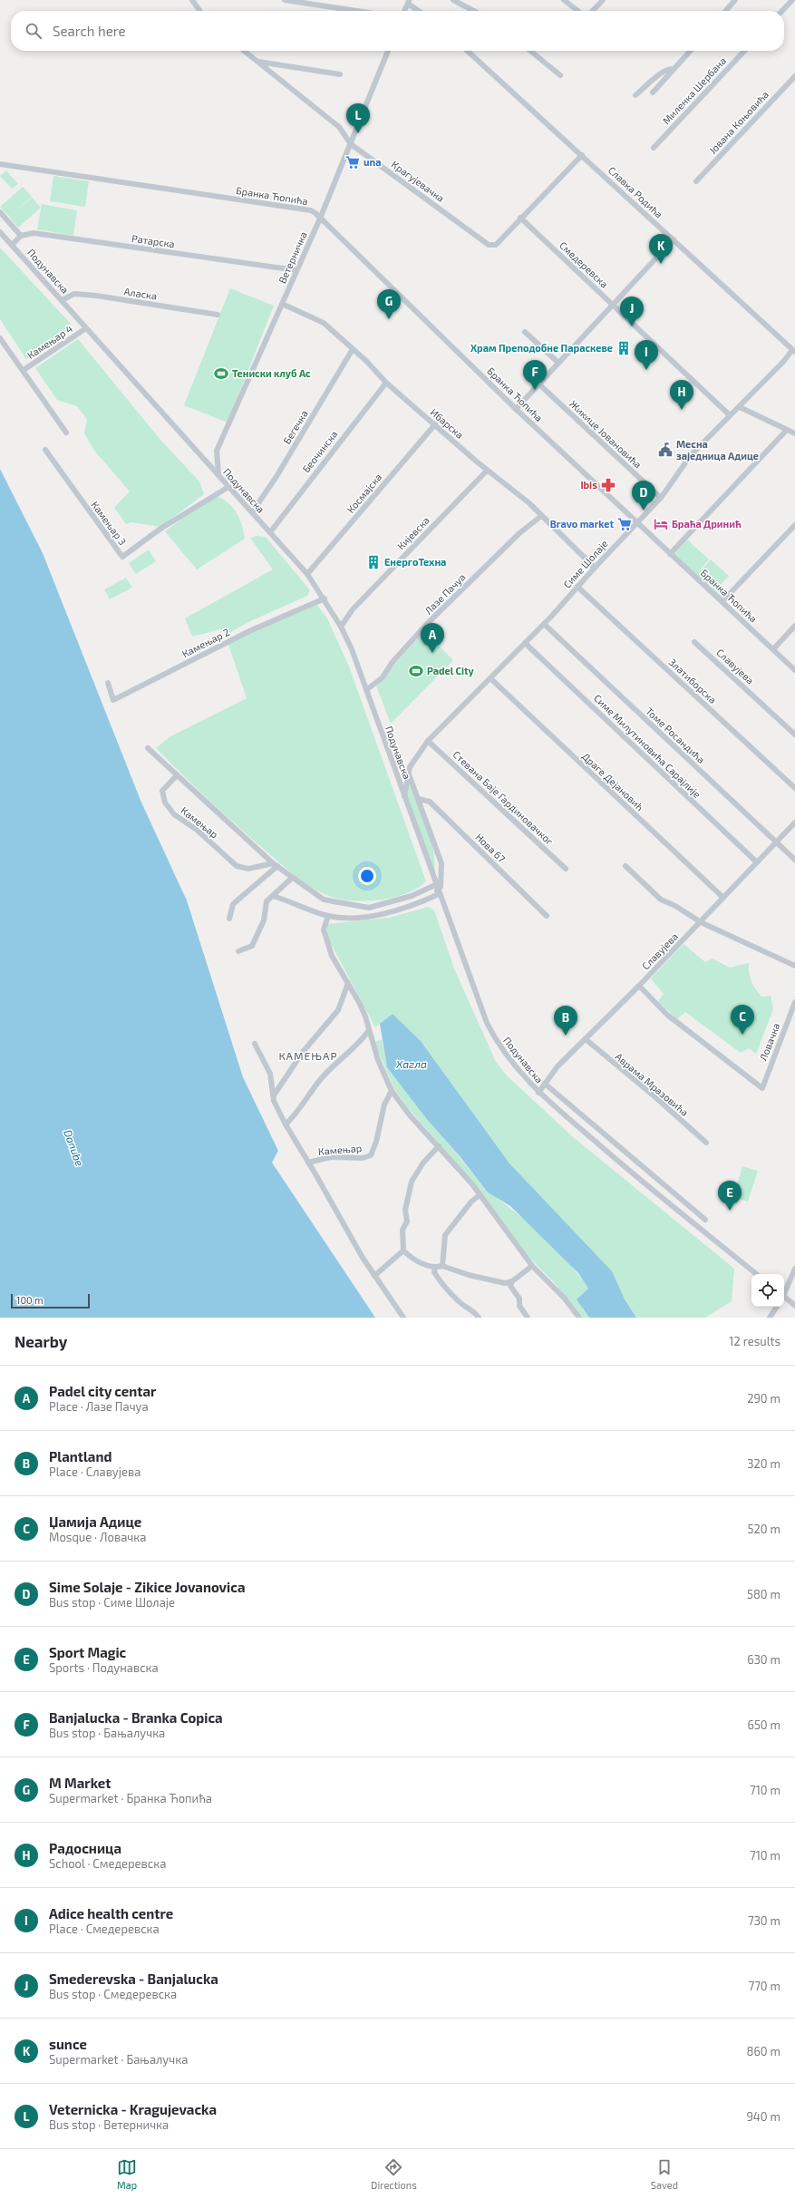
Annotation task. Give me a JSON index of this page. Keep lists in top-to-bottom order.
{
  "streets": {
    "street": [
      "Миленка Шербана",
      "Јована Коњовића",
      "Крагујевачка",
      "Славка Родића",
      "Бранка Ћопића",
      "Ратарска",
      "Ветерничка",
      "Смедеревска",
      "Подунавска",
      "Аласка",
      "Камењар 4",
      "Ибарска",
      "Бегечка",
      "Жикице Јовановића",
      "Беочинска",
      "Космајска",
      "Камењар 3",
      "Кијевска",
      "Симе Шолаје",
      "Лазе Пачуа",
      "Камењар 2",
      "Славујева",
      "Златиборска",
      "Томе Росандића",
      "Симе Милутиновића Сарајлије",
      "Драге Дејановић",
      "Стевана Баје Гардиновачког",
      "Камењар",
      "Нова 67",
      "Ловачка",
      "Аврама Мразовића"
    ]
  },
  "crossings": [
    ["Крагујевачка", "Славка Родића"],
    ["Крагујевачка", "Ветерничка"],
    ["Крагујевачка", "Смедеревска"],
    ["Славка Родића", "Симе Шолаје"],
    ["Бранка Ћопића", "Ветерничка"],
    ["Бранка Ћопића", "Симе Шолаје"],
    ["Ратарска", "Ветерничка"],
    ["Ветерничка", "Подунавска"],
    ["Ветерничка", "Ибарска"],
    ["Смедеревска", "Симе Шолаје"],
    ["Подунавска", "Аласка"],
    ["Подунавска", "Камењар 4"],
    ["Подунавска", "Бегечка"],
    ["Подунавска", "Беочинска"],
    ["Подунавска", "Космајска"],
    ["Подунавска", "Камењар 3"],
    ["Подунавска", "Кијевска"],
    ["Подунавска", "Симе Шолаје"],
    ["Подунавска", "Лазе Пачуа"],
    ["Подунавска", "Камењар 2"],
    ["Подунавска", "Славујева"],
    ["Подунавска", "Камењар"],
    ["Ибарска", "Бегечка"],
    ["Ибарска", "Беочинска"],
    ["Ибарска", "Космајска"],
    ["Ибарска", "Кијевска"],
    ["Ибарска", "Симе Шолаје"],
    ["Ибарска", "Лазе Пачуа"],
    ["Жикице Јовановића", "Симе Шолаје"],
    ["Симе Шолаје", "Златиборска"],
    ["Симе Шолаје", "Томе Росандића"],
    ["Симе Шолаје", "Симе Милутиновића Сарајлије"],
    ["Симе Шолаје", "Драге Дејановић"],
    ["Симе Шолаје", "Стевана Баје Гардиновачког"],
    ["Славујева", "Томе Росандића"],
    ["Славујева", "Симе Милутиновића Сарајлије"],
    ["Славујева", "Драге Дејановић"],
    ["Славујева", "Ловачка"],
    ["Славујева", "Аврама Мразовића"]
  ],
  "districts": ["КАМЕЊАР"],
  "water": ["Хагла", "Danube"],
  "places": {
    "supermarket": ["una", "Bravo market"],
    "building": ["Храм Преподобне Параскеве", "ЕнергоТехна"],
    "sports": ["Тениски клуб Ас", "Padel City"],
    "public building": ["Месна заједница Адице"],
    "pharmacy": ["Ibis"],
    "hotel": ["Браћа Дринић"]
  },
  "scale_bar": "100 m",
  "page": {
    "search": "Search here",
    "pins": [
      "L",
      "K",
      "G",
      "J",
      "I",
      "F",
      "H",
      "D",
      "A",
      "C",
      "B",
      "E"
    ],
    "scale": "100 m",
    "heading": ["Nearby", "12 results"],
    "list": [
      {
        "mark": "A",
        "name": "Padel city centar",
        "note": "Place · Лазе Пачуа",
        "value": "290 m"
      },
      {
        "mark": "B",
        "name": "Plantland",
        "note": "Place · Славујева",
        "value": "320 m"
      },
      {
        "mark": "C",
        "name": "Џамија Адице",
        "note": "Mosque · Ловачка",
        "value": "520 m"
      },
      {
        "mark": "D",
        "name": "Sime Solaje - Zikice Jovanovica",
        "note": "Bus stop · Симе Шолаје",
        "value": "580 m"
      },
      {
        "mark": "E",
        "name": "Sport Magic",
        "note": "Sports · Подунавска",
        "value": "630 m"
      },
      {
        "mark": "F",
        "name": "Banjalucka - Branka Copica",
        "note": "Bus stop · Бањалучка",
        "value": "650 m"
      },
      {
        "mark": "G",
        "name": "M Market",
        "note": "Supermarket · Бранка Ћопића",
        "value": "710 m"
      },
      {
        "mark": "H",
        "name": "Радосница",
        "note": "School · Смедеревска",
        "value": "710 m"
      },
      {
        "mark": "I",
        "name": "Adice health centre",
        "note": "Place · Смедеревска",
        "value": "730 m"
      },
      {
        "mark": "J",
        "name": "Smederevska - Banjalucka",
        "note": "Bus stop · Смедеревска",
        "value": "770 m"
      },
      {
        "mark": "K",
        "name": "sunce",
        "note": "Supermarket · Бањалучка",
        "value": "860 m"
      },
      {
        "mark": "L",
        "name": "Veternicka - Kragujevacka",
        "note": "Bus stop · Ветерничка",
        "value": "940 m"
      }
    ],
    "nav": ["Map", "Directions", "Saved"]
  }
}
